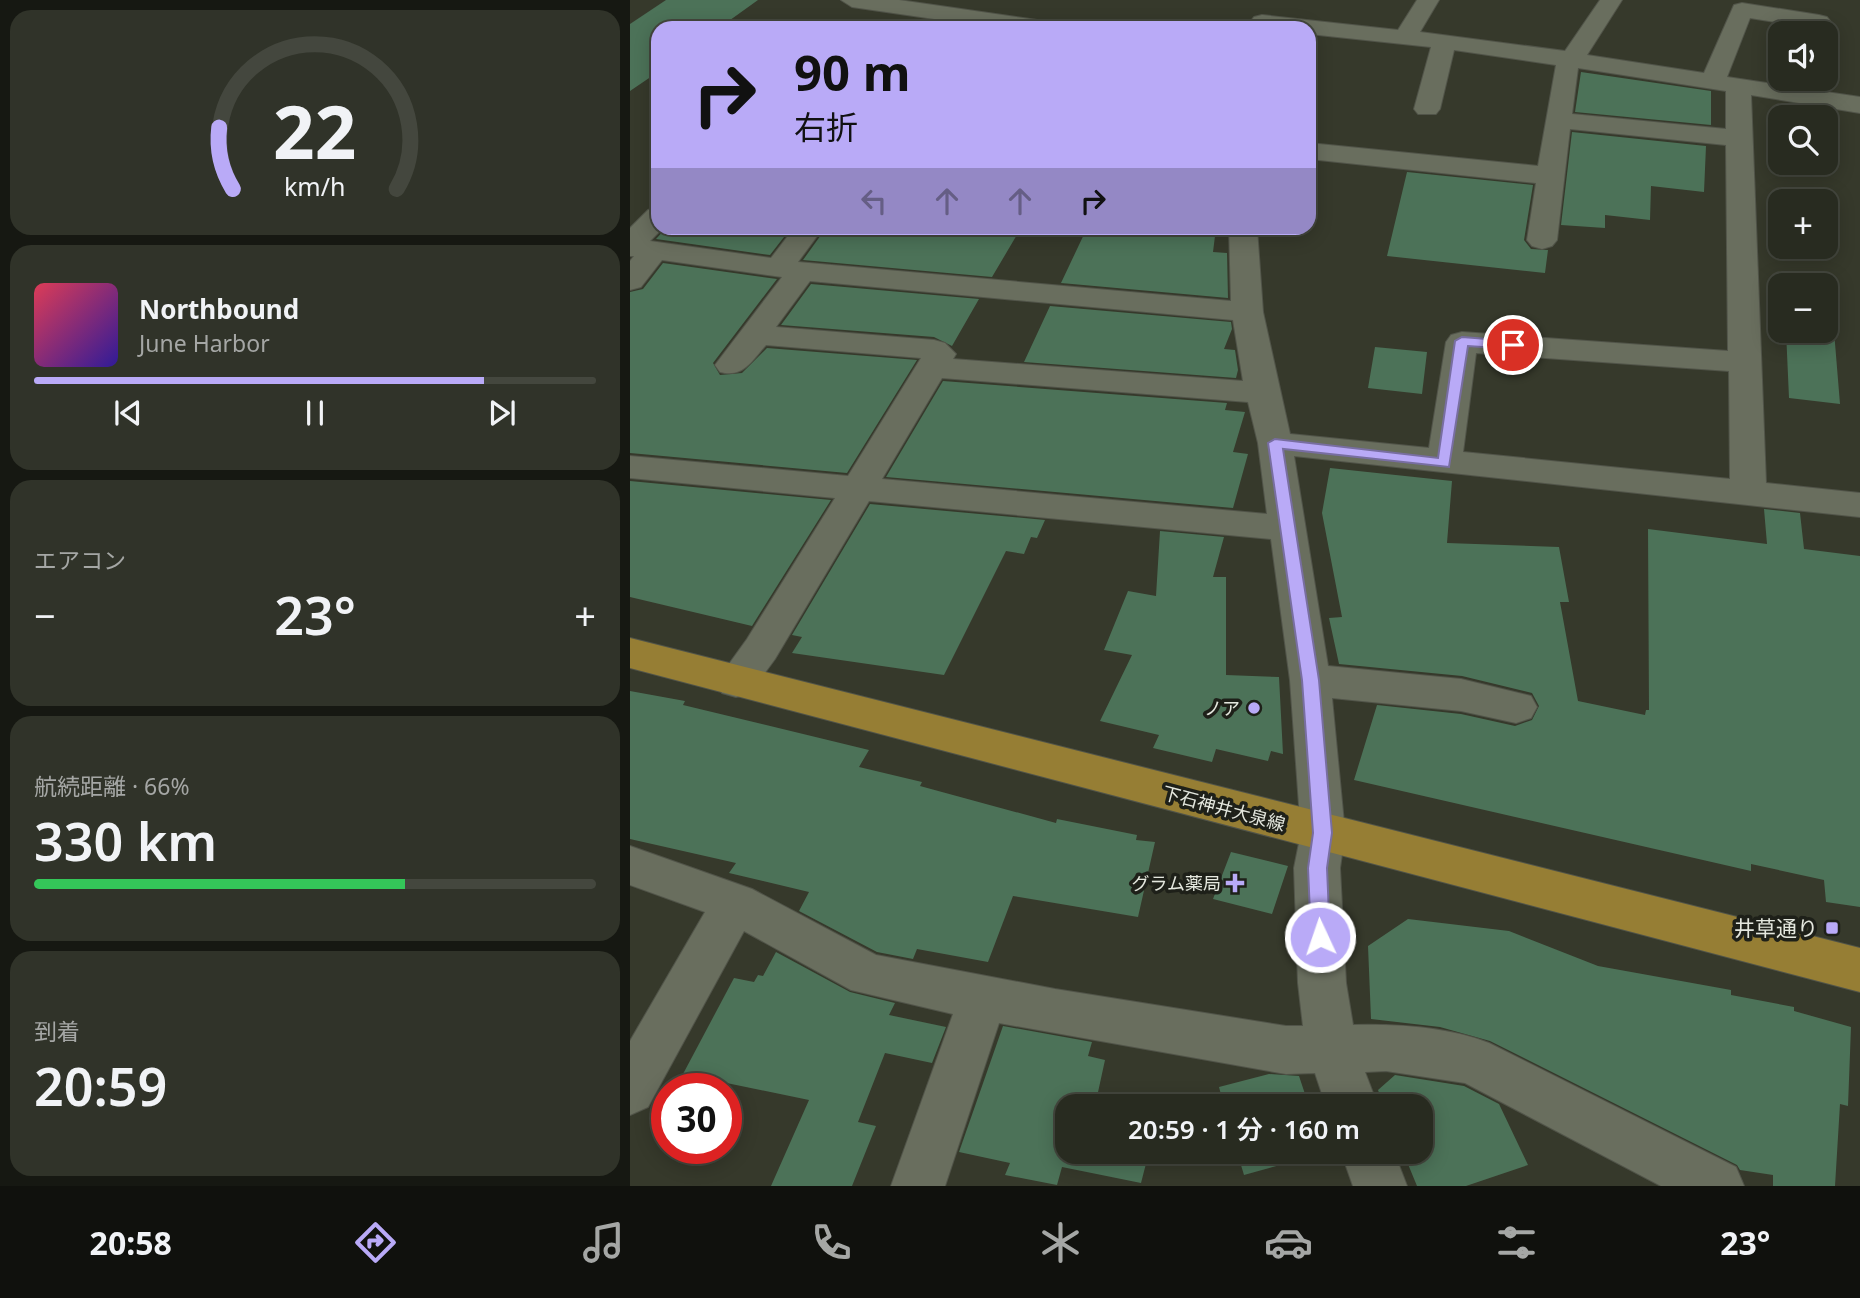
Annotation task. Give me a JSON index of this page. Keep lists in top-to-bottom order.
{
  "streets": {
    "main road": ["下石神井大泉線"]
  },
  "places": {
    "other": ["ノア"],
    "health": ["グラム薬局"],
    "transit": ["井草通り"]
  },
  "page": {
    "map_buttons": ["+", "−"],
    "turn": ["90 m", "右折"],
    "song": ["Northbound", "June Harbor"],
    "tile": [
      "エアコン",
      ["航続距離 · 66%", "330 km"],
      ["到着", "20:59"]
    ],
    "heat": ["−", "23°", "+"],
    "limit": "30",
    "trip": "20:59 · 1 分 · 160 m",
    "tabs": ["20:58", "23°"],
    "gauge": ["22", "km/h"]
  }
}
